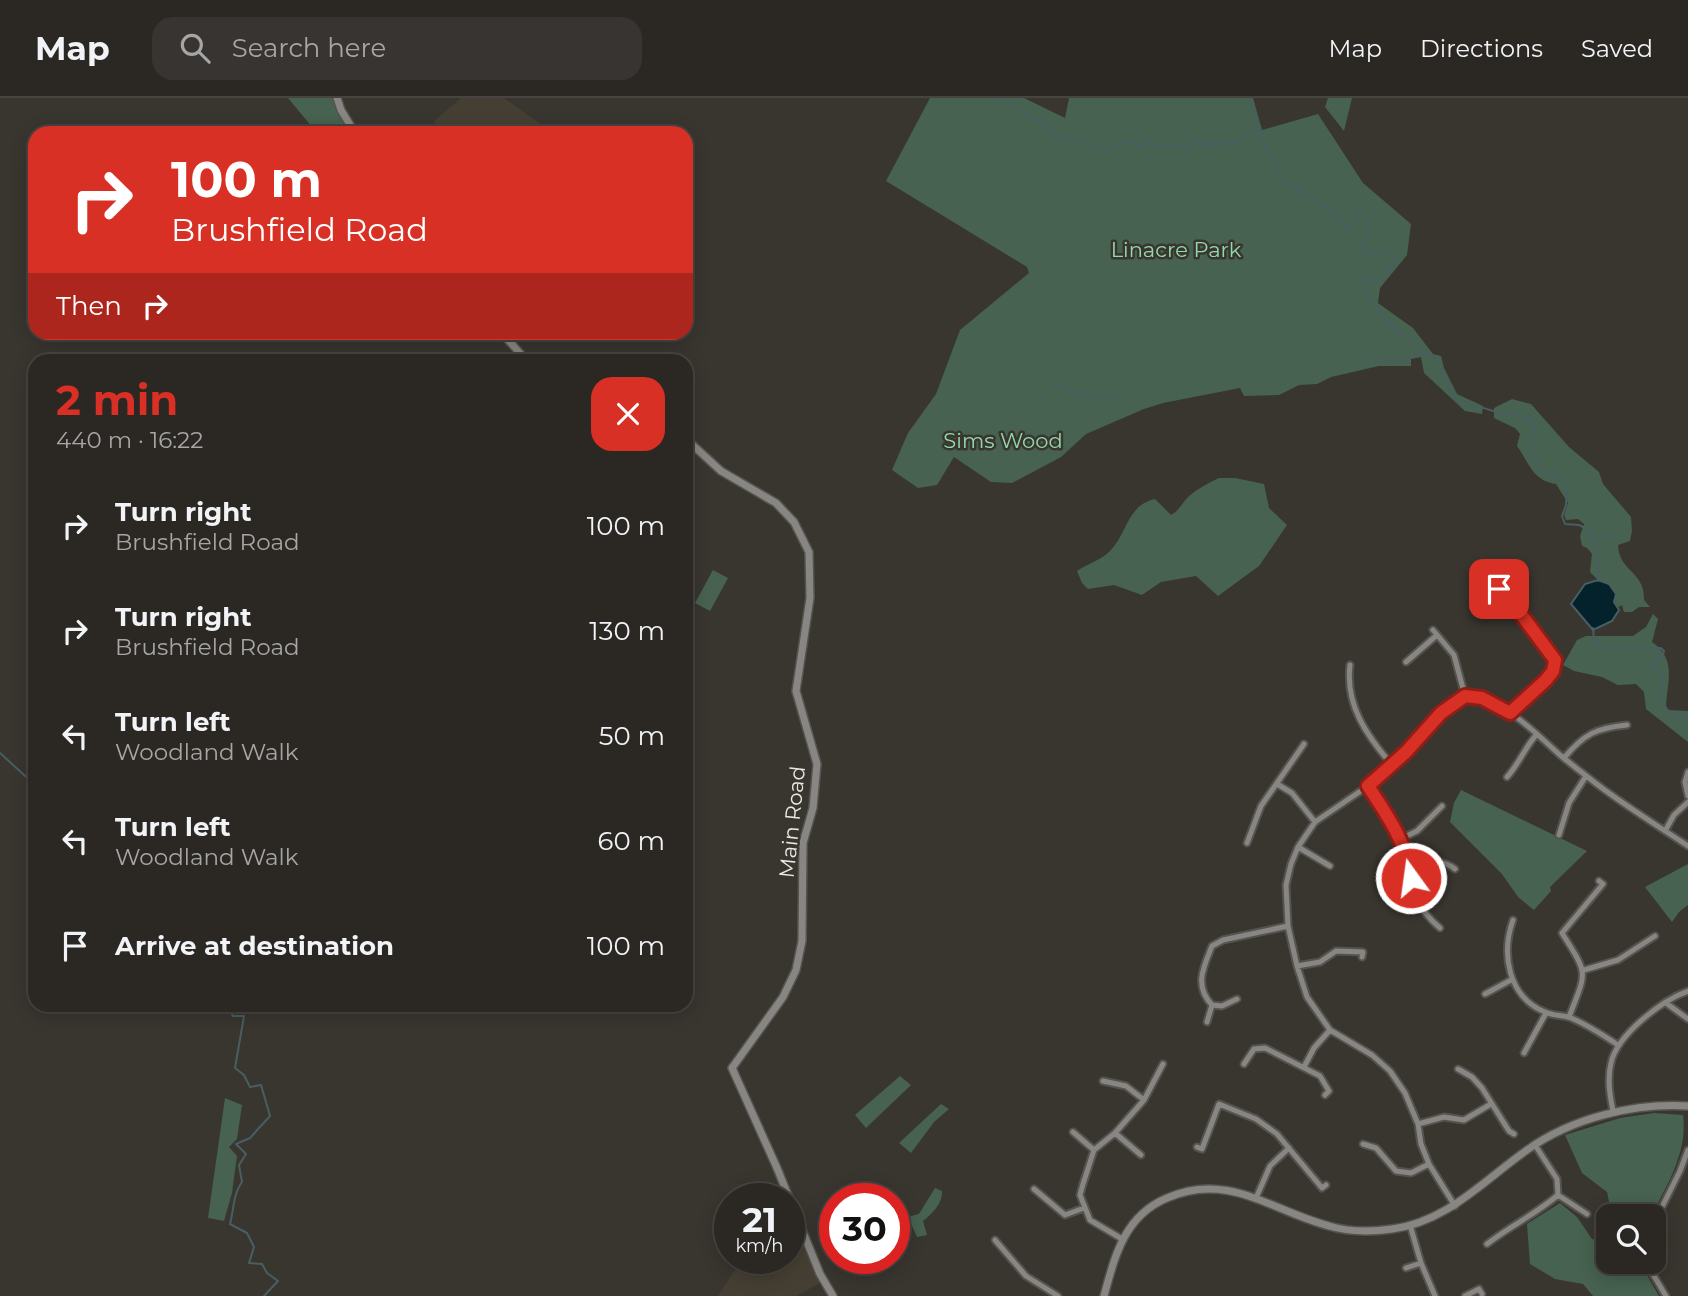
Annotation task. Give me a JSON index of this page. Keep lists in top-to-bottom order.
{
  "streets": {
    "street": ["Main Road"]
  },
  "parks": ["Linacre Park", "Sims Wood"],
  "page": {
    "header": "Map",
    "search": "Search here",
    "nav": ["Map", "Directions", "Saved"],
    "turn": ["100 m", "Brushfield Road"],
    "then": "Then",
    "heading": ["2 min", "440 m · 16:22"],
    "list": [
      {
        "name": "Turn right",
        "note": "Brushfield Road",
        "value": "100 m"
      },
      {
        "name": "Turn right",
        "note": "Brushfield Road",
        "value": "130 m"
      },
      {
        "name": "Turn left",
        "note": "Woodland Walk",
        "value": "50 m"
      },
      {
        "name": "Turn left",
        "note": "Woodland Walk",
        "value": "60 m"
      },
      {
        "name": "Arrive at destination",
        "value": "100 m"
      }
    ],
    "speed": "21 km/h",
    "limit": "30"
  }
}
